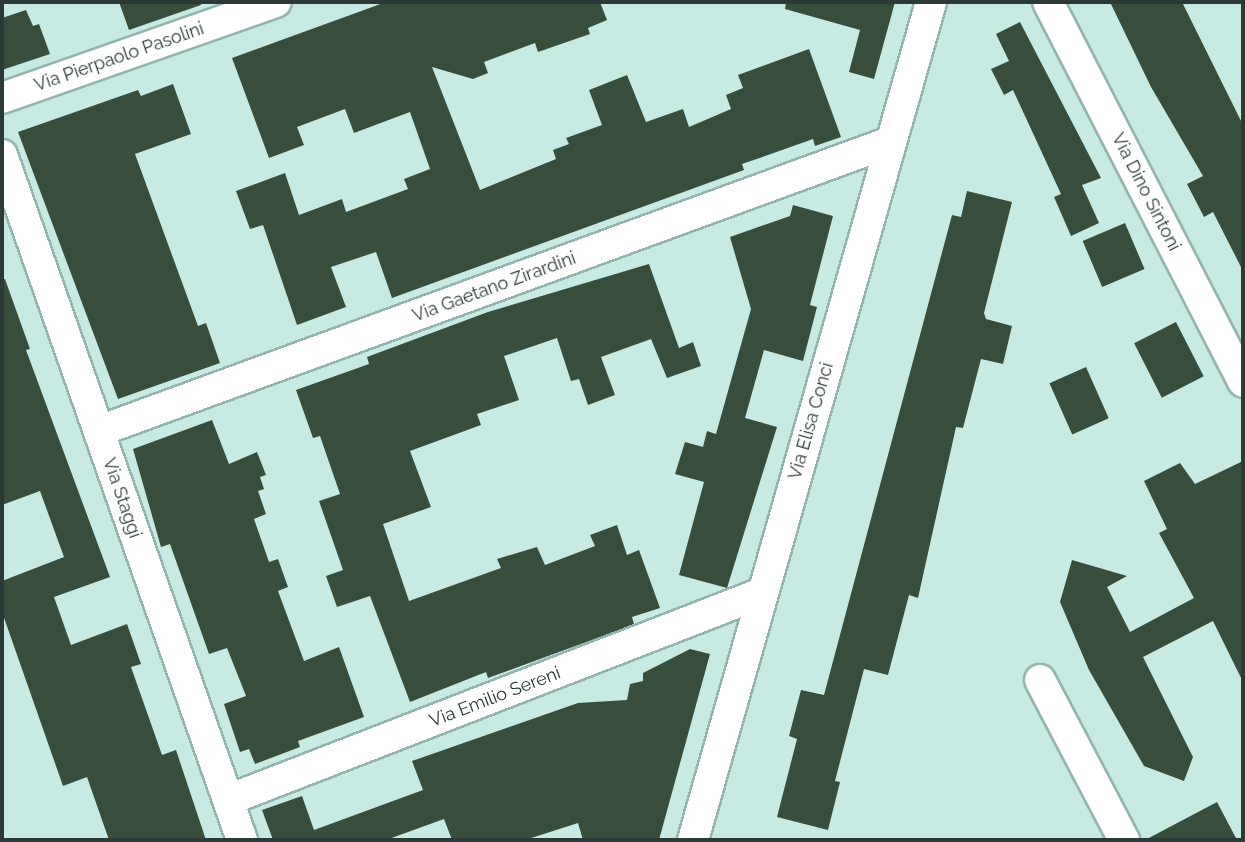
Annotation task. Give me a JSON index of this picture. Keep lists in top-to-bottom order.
{
  "streets": {
    "street": [
      "Via Pierpaolo Pasolini",
      "Via Dino Sintoni",
      "Via Gaetano Zirardini",
      "Via Elisa Conci",
      "Via Staggi",
      "Via Emilio Sereni"
    ]
  },
  "crossings": [
    ["Via Gaetano Zirardini", "Via Elisa Conci"],
    ["Via Gaetano Zirardini", "Via Staggi"],
    ["Via Elisa Conci", "Via Emilio Sereni"],
    ["Via Staggi", "Via Emilio Sereni"]
  ]
}
